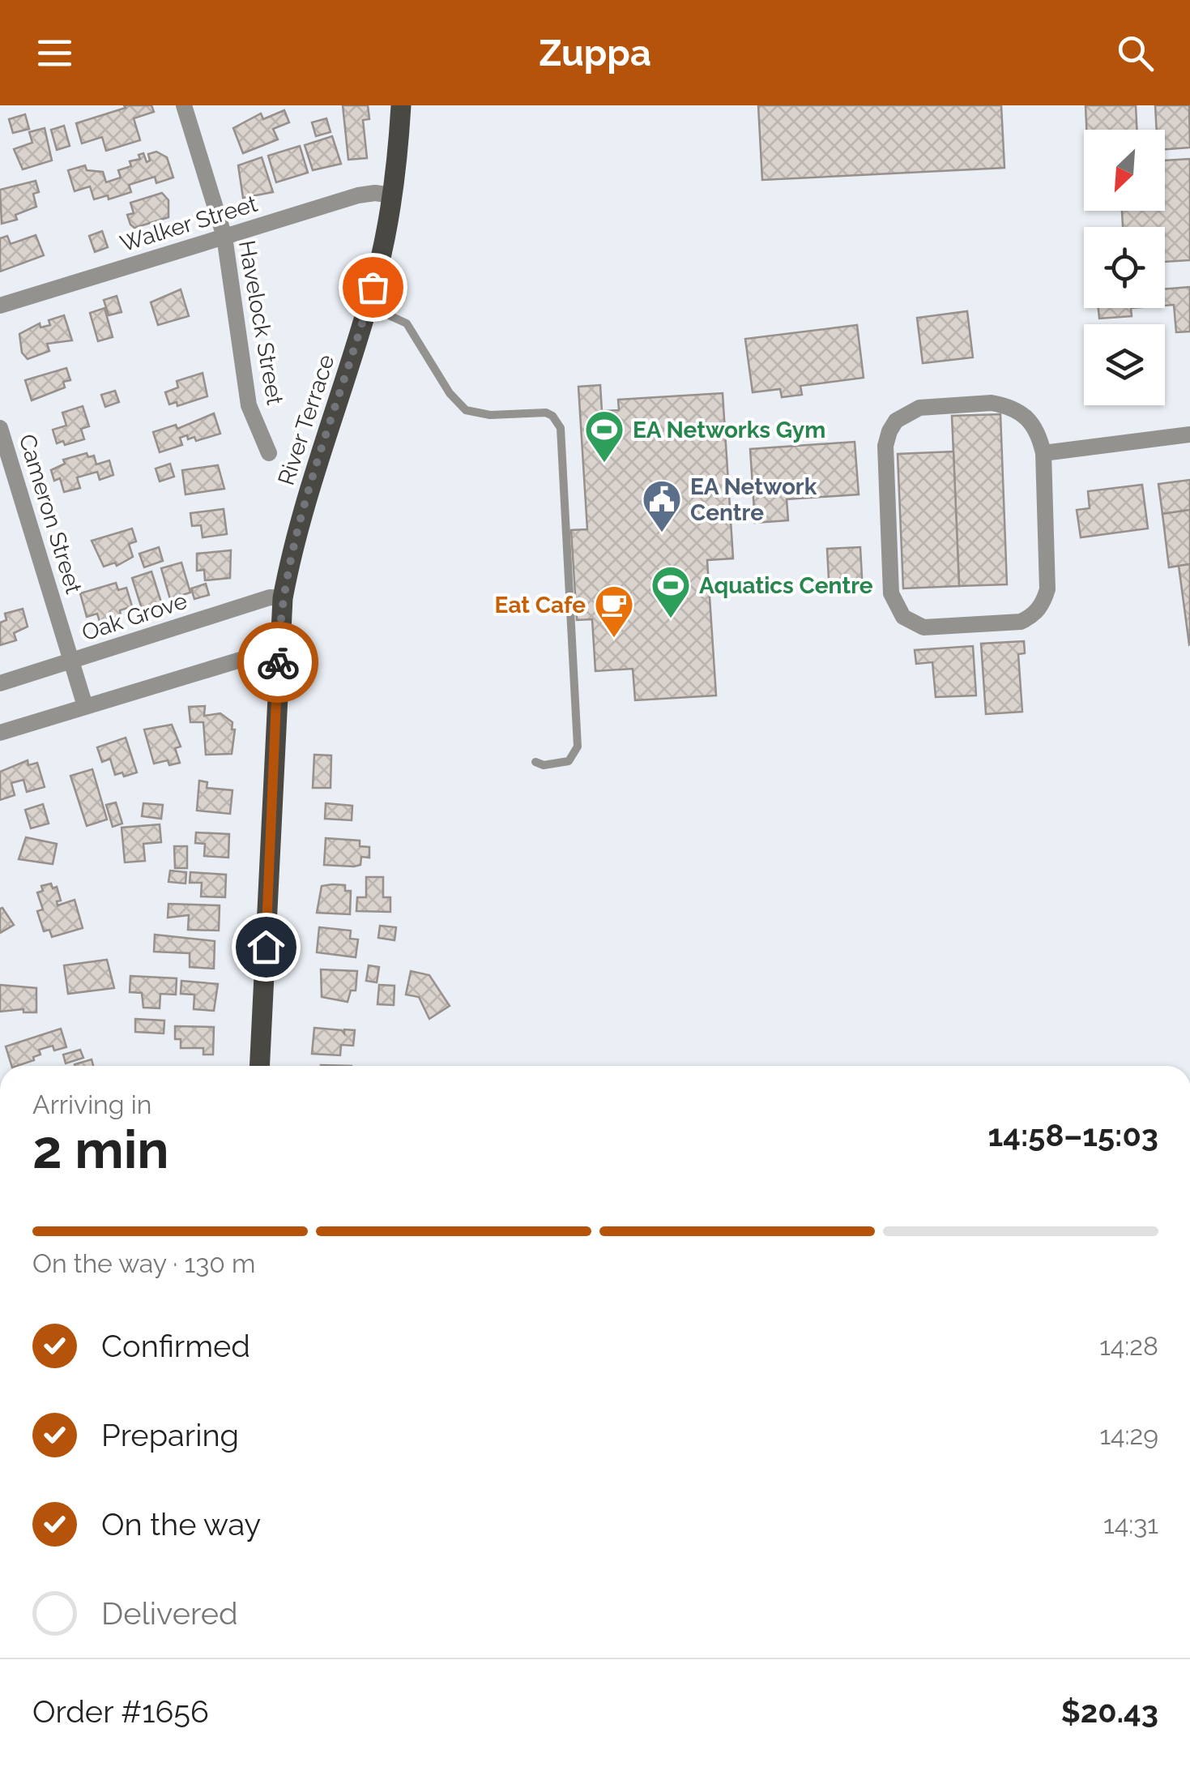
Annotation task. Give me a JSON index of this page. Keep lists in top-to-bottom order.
{
  "streets": {
    "main road": ["River Terrace"],
    "street": [
      "Walker Street",
      "Havelock Street",
      "Cameron Street",
      "Oak Grove"
    ]
  },
  "crossings": [
    ["Walker Street", "Havelock Street"],
    ["Walker Street", "River Terrace"],
    ["River Terrace", "Oak Grove"],
    ["Cameron Street", "Oak Grove"]
  ],
  "places": {
    "sports": ["EA Networks Gym", "Aquatics Centre"],
    "public building": ["EA Network Centre"],
    "cafe": ["Eat Cafe"]
  },
  "north": "bottom left",
  "page": {
    "header": "Zuppa",
    "heading": ["2 min", "Arriving in", "14:58–15:03"],
    "panel": ["Order #1656", "$20.43"],
    "bar": "On the way · 130 m",
    "list": [
      ["Confirmed", "14:28"],
      ["Preparing", "14:29"],
      ["On the way", "14:31"],
      "Delivered"
    ]
  }
}
